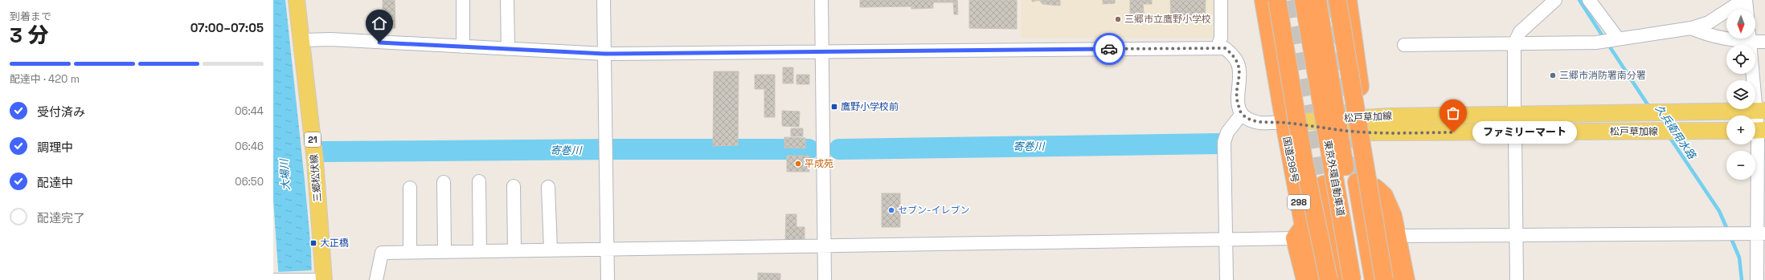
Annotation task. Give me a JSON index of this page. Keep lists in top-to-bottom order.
{
  "streets": {
    "highway": ["国道298号", "東京外環自動車道", "298"],
    "main road": ["松戸草加線", "21", "三郷松伏線"]
  },
  "crossings": [
    ["松戸草加線", "国道298号"]
  ],
  "water": ["久兵衛用水路", "寄巻川", "大場川"],
  "places": {
    "other": [
      "三郷市立鷹野小学校",
      "三郷市消防署南分署",
      "ファミリーマート",
      "平成苑",
      "セブン-イレブン"
    ],
    "transit": ["鷹野小学校前", "大正橋"]
  },
  "north": "bottom",
  "page": {
    "heading": ["3 分", "到着まで", "07:00–07:05"],
    "map_buttons": ["+", "−"],
    "bar": "配達中 · 420 m",
    "list": [
      ["受付済み", "06:44"],
      ["調理中", "06:46"],
      ["配達中", "06:50"],
      "配達完了"
    ],
    "bubble": "ファミリーマート"
  }
}
